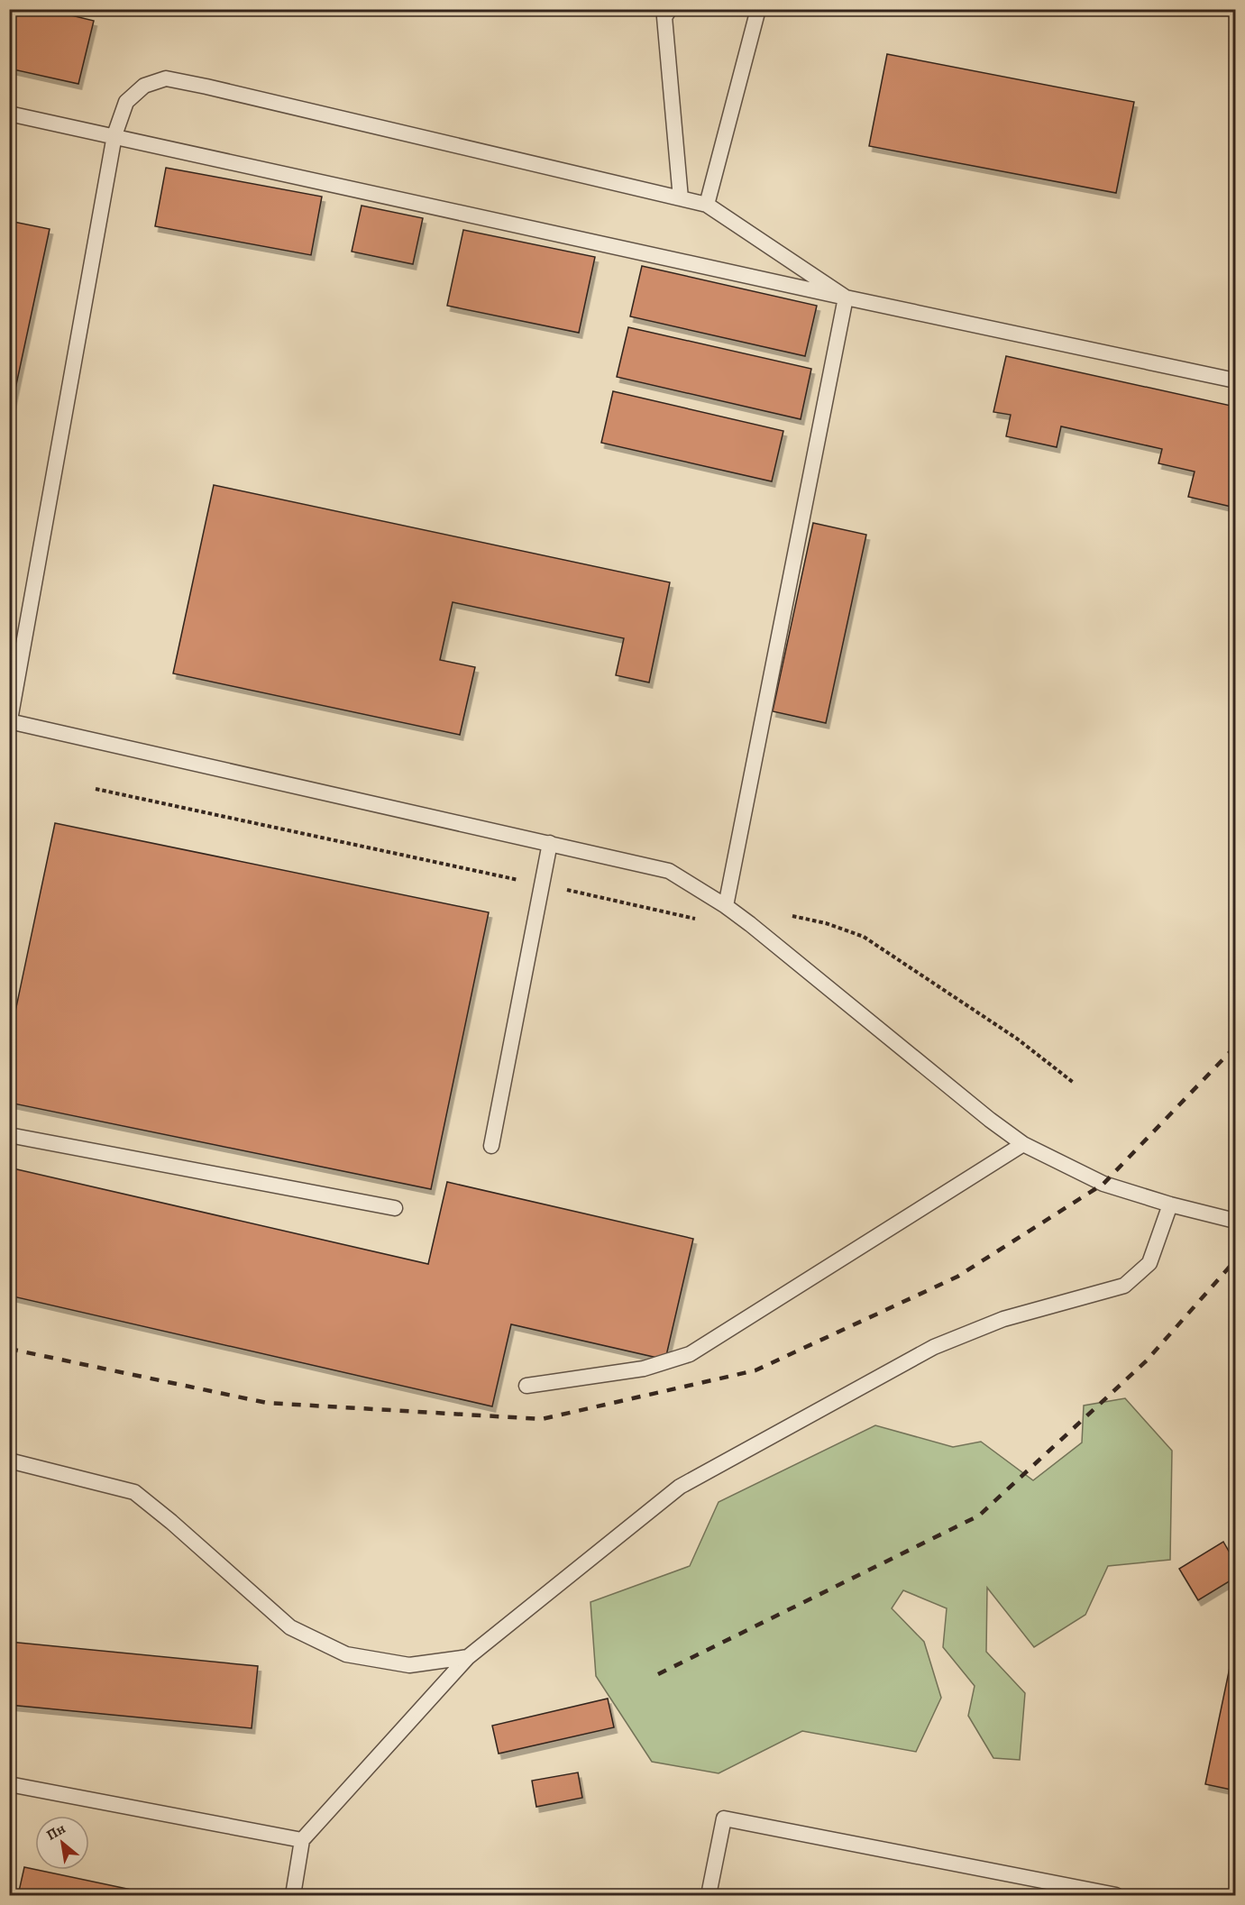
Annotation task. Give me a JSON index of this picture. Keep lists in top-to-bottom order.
{
  "north": "top left"
}
